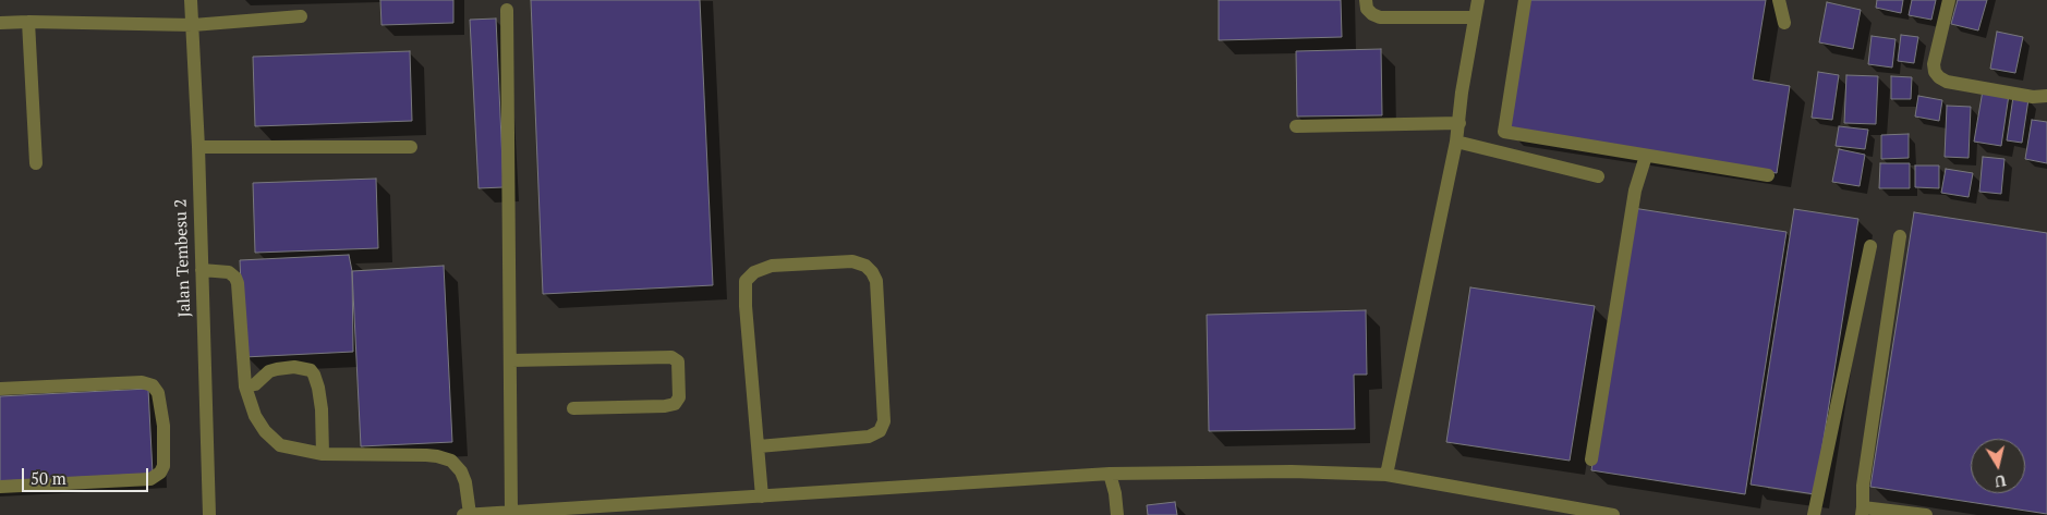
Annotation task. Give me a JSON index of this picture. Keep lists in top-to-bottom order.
{
  "streets": {
    "street": ["Jalan Tembesu 2"]
  },
  "scale_bar": "50 m",
  "north": "bottom"
}
